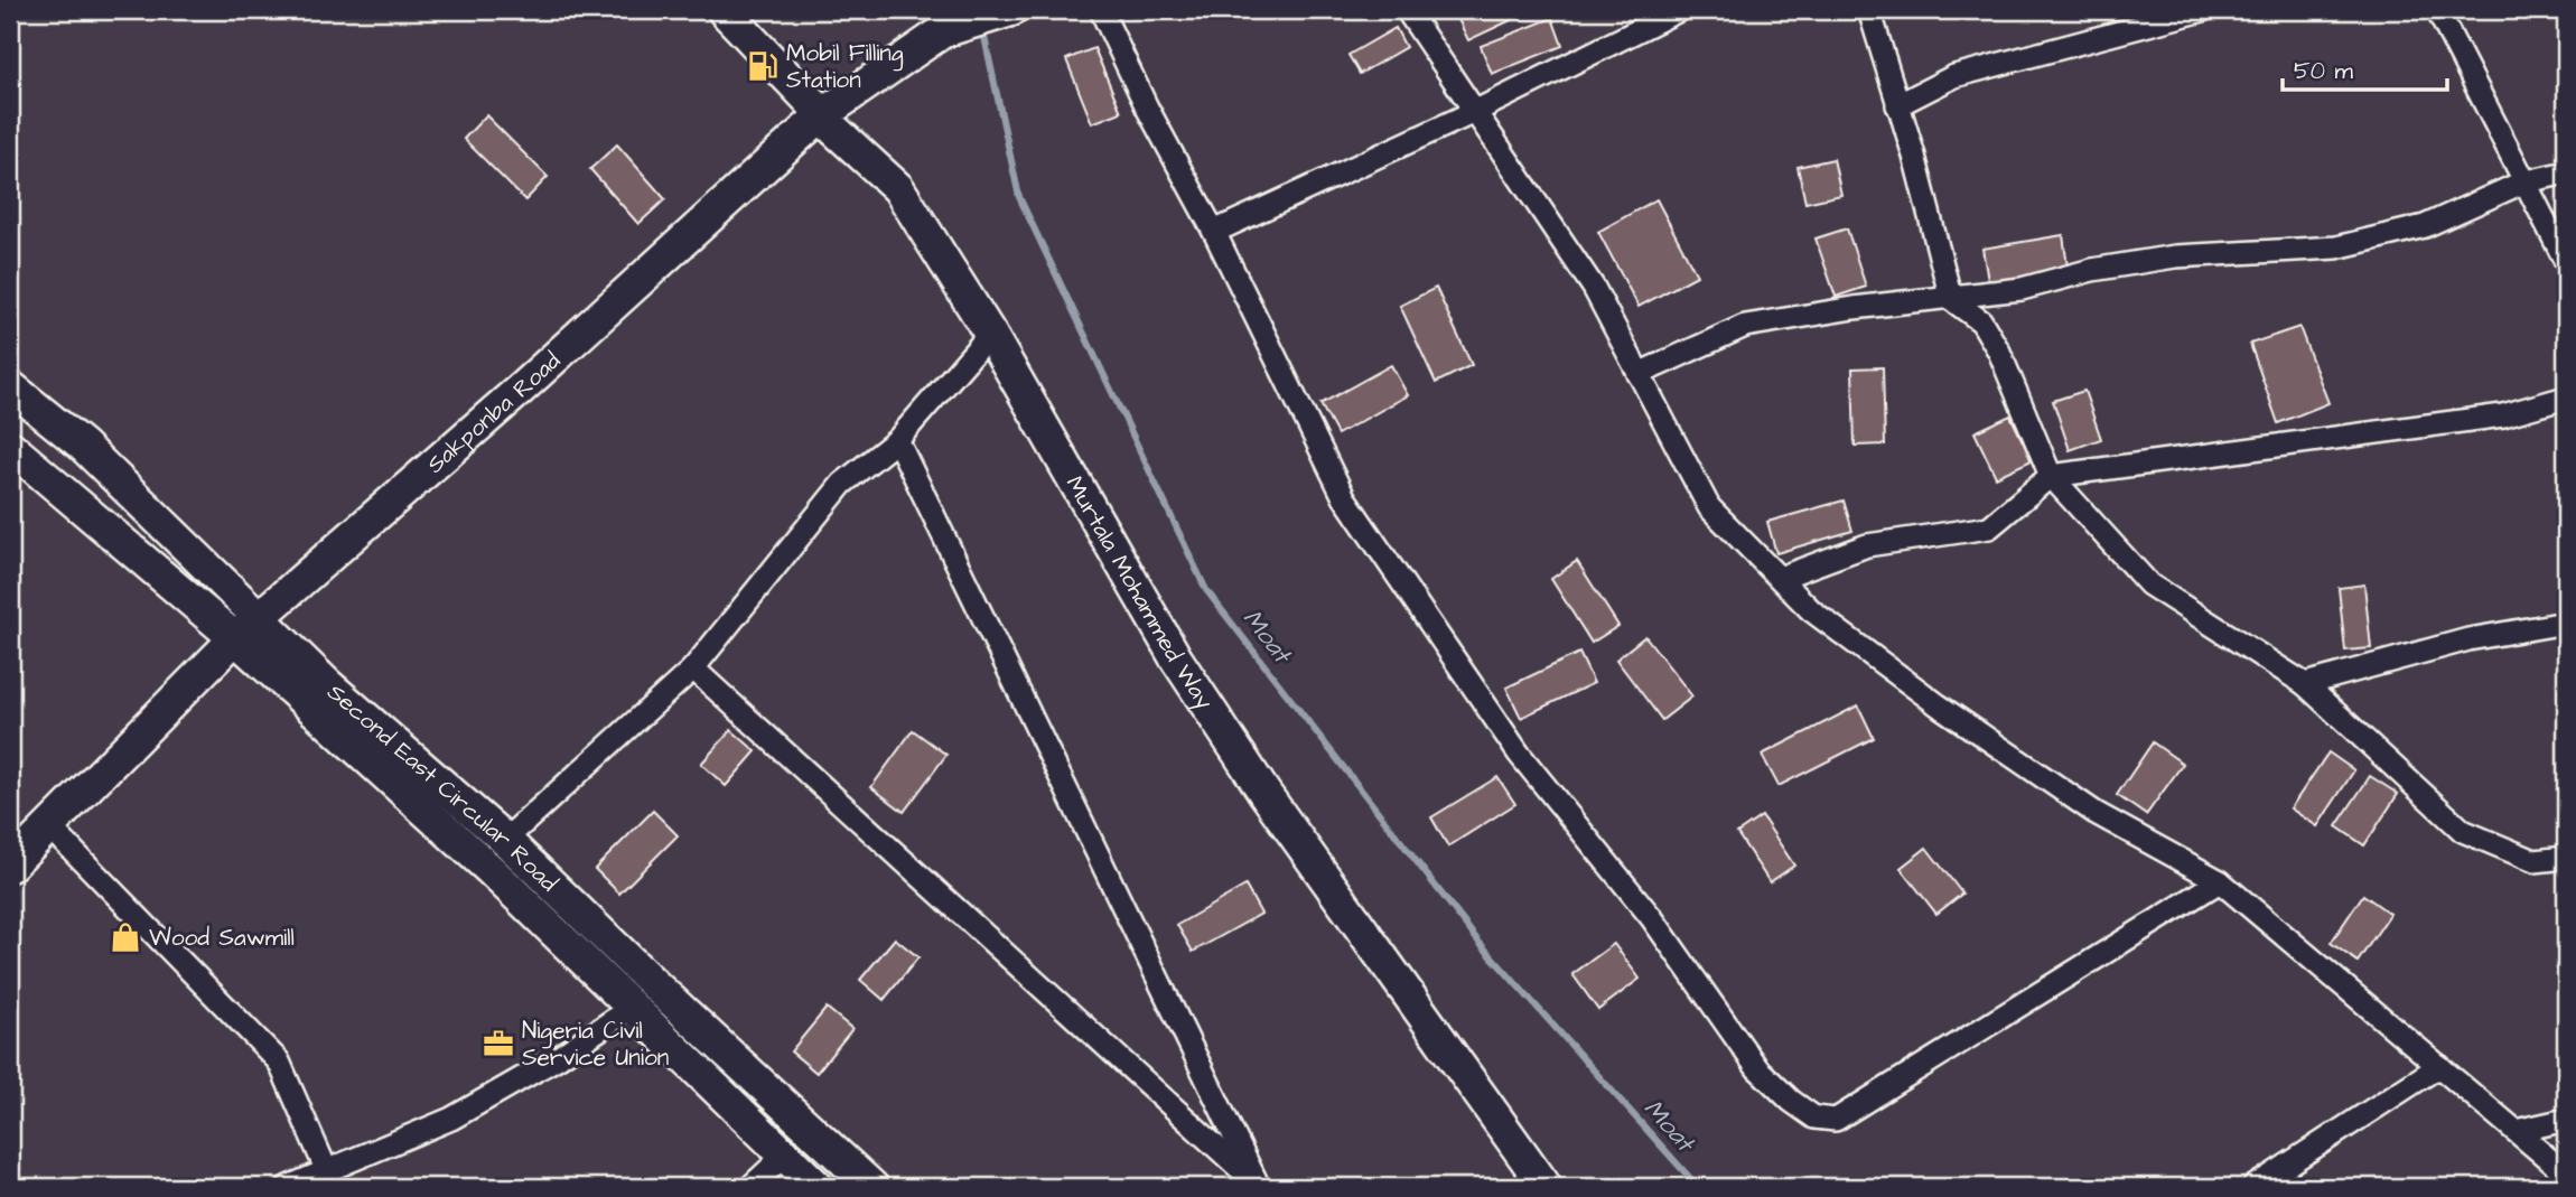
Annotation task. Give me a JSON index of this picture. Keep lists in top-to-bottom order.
{
  "streets": {
    "main road": ["Sakponba Road", "Murtala Mohammed Way", "Second East Circular Road"]
  },
  "crossings": [
    ["Sakponba Road", "Murtala Mohammed Way"],
    ["Sakponba Road", "Second East Circular Road"]
  ],
  "water": ["Moat"],
  "places": {
    "fuel station": ["Mobil Filling Station"],
    "shop": ["Wood Sawmill"],
    "office": ["Nigeria Civil Service Union"]
  },
  "scale_bar": "50 m"
}
